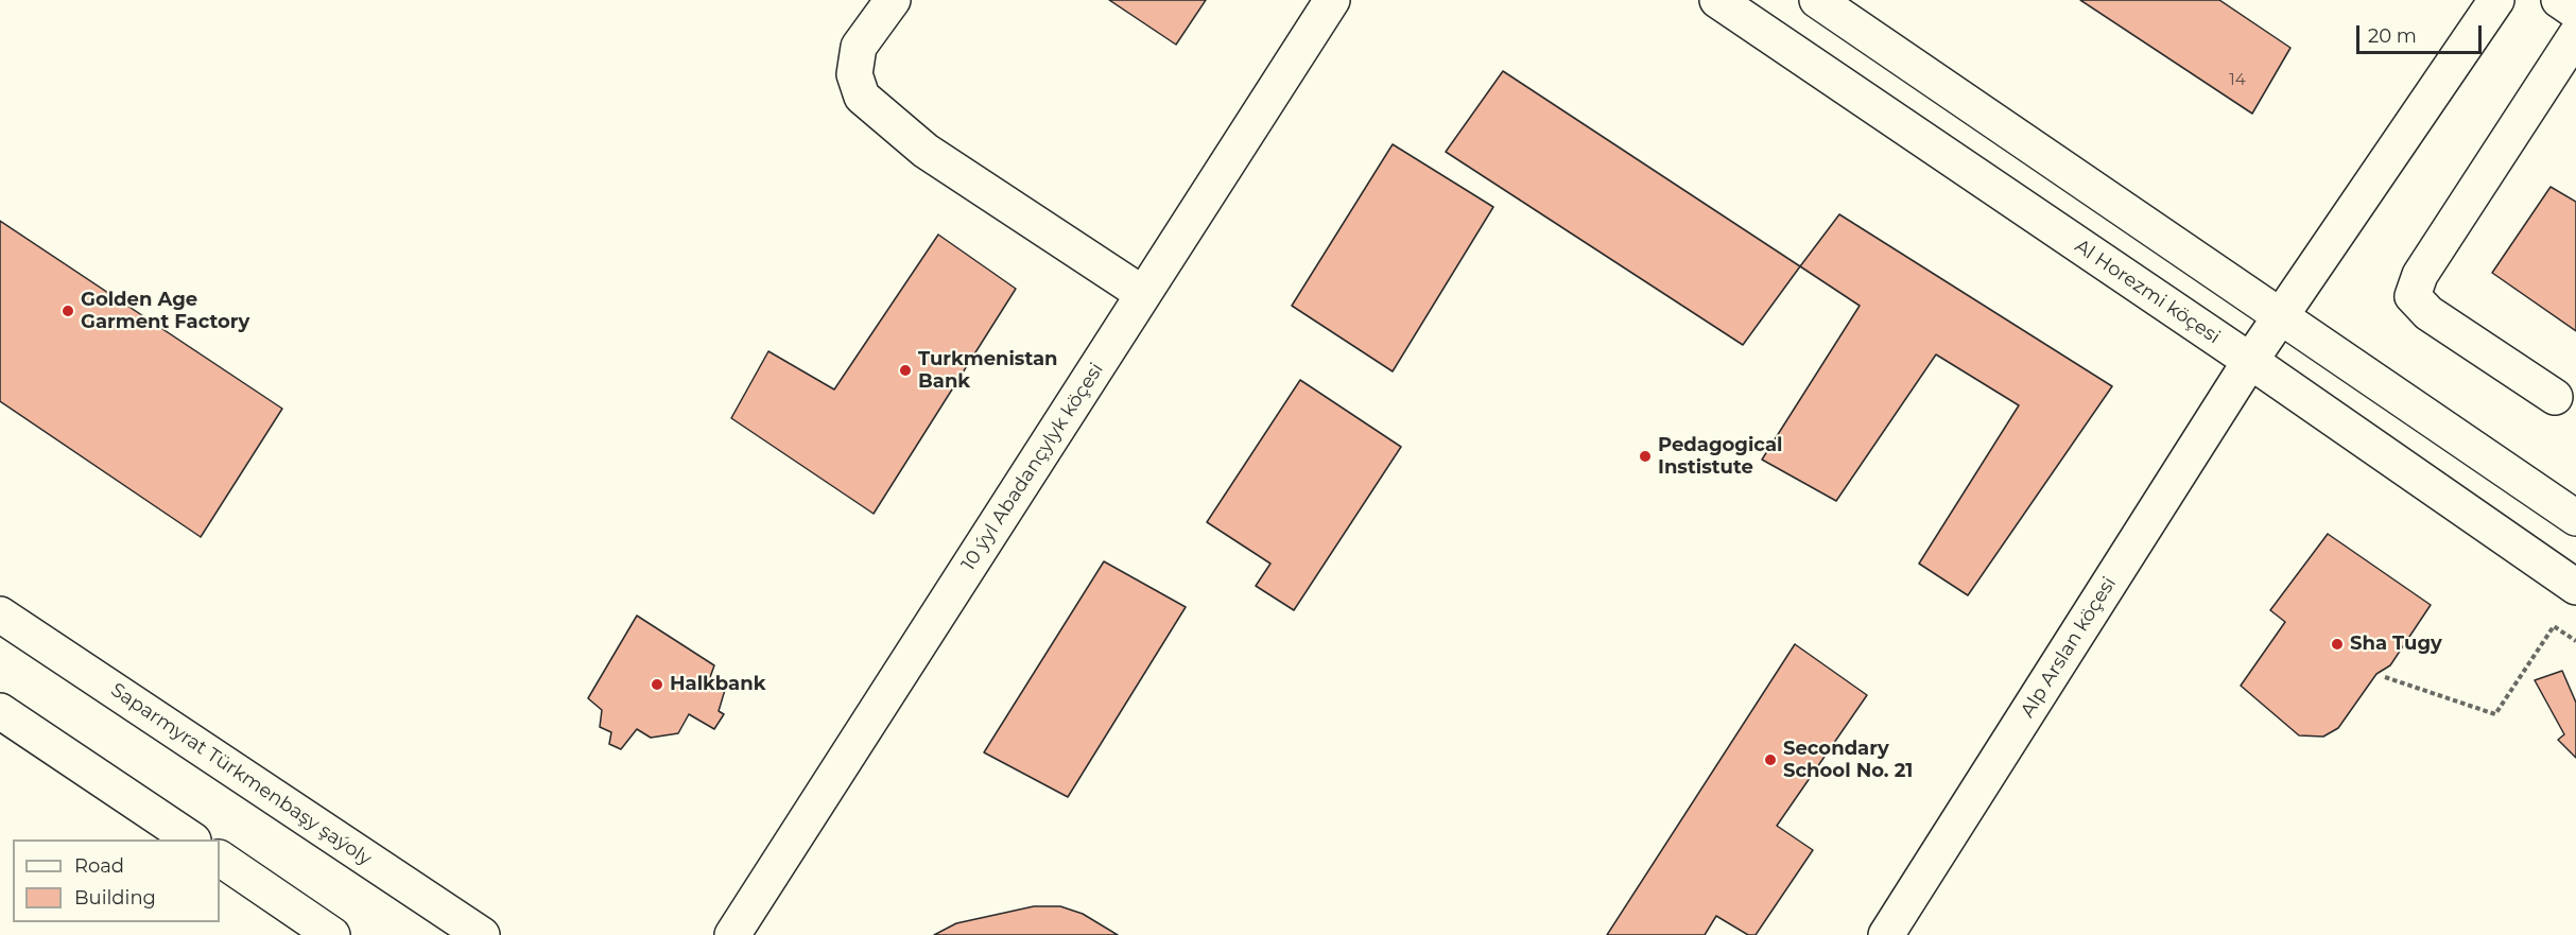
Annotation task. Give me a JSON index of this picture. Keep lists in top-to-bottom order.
{
  "streets": {
    "street": [
      "Al Horezmi köçesi",
      "10 ýyl Abadançylyk köçesi",
      "Alp Arslan köçesi",
      "Saparmyrat Türkmenbaşy şaýoly"
    ]
  },
  "crossings": [
    ["Al Horezmi köçesi", "Alp Arslan köçesi"]
  ],
  "places": [
    "Golden Age Garment Factory",
    "Turkmenistan Bank",
    "Pedagogical Instistute",
    "Sha Tugy",
    "Halkbank",
    "Secondary School No. 21"
  ],
  "house_numbers": ["14"],
  "legend": ["Road", "Building"],
  "scale_bar": "20 m"
}
